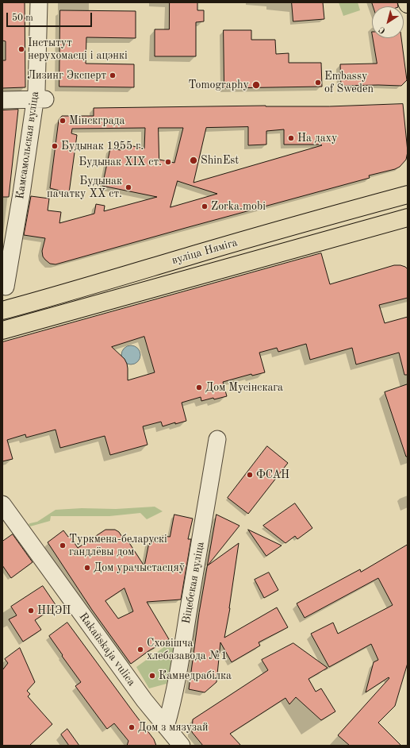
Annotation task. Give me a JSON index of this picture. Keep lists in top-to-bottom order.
{
  "streets": {
    "main road": ["вуліца Няміга"],
    "street": ["Камсамольская вуліца", "Віцебская вуліца", "Rakaŭskaja vulica"]
  },
  "crossings": [
    ["Віцебская вуліца", "Rakaŭskaja vulica"]
  ],
  "places": [
    "Інстытут нерухомасці і ацэнкі",
    "Лизинг Эксперт",
    "Embassy of Sweden",
    "Tomography",
    "Мінскграда",
    "На даху",
    "Будынак 1955 г.",
    "ShinEst",
    "Будынак XIX ст.",
    "Будынак пачатку XX ст.",
    "Zorka.mobi",
    "Дом Мусінскага",
    "ФСАН",
    "Туркмена-беларускі гандлёвы дом",
    "Дом урачыстасцяў",
    "НЦЭП",
    "Сховішча хлебазавода №1",
    "Камнедрабілка",
    "Дом з мязузай"
  ],
  "scale_bar": "50 m",
  "north": "bottom left"
}
